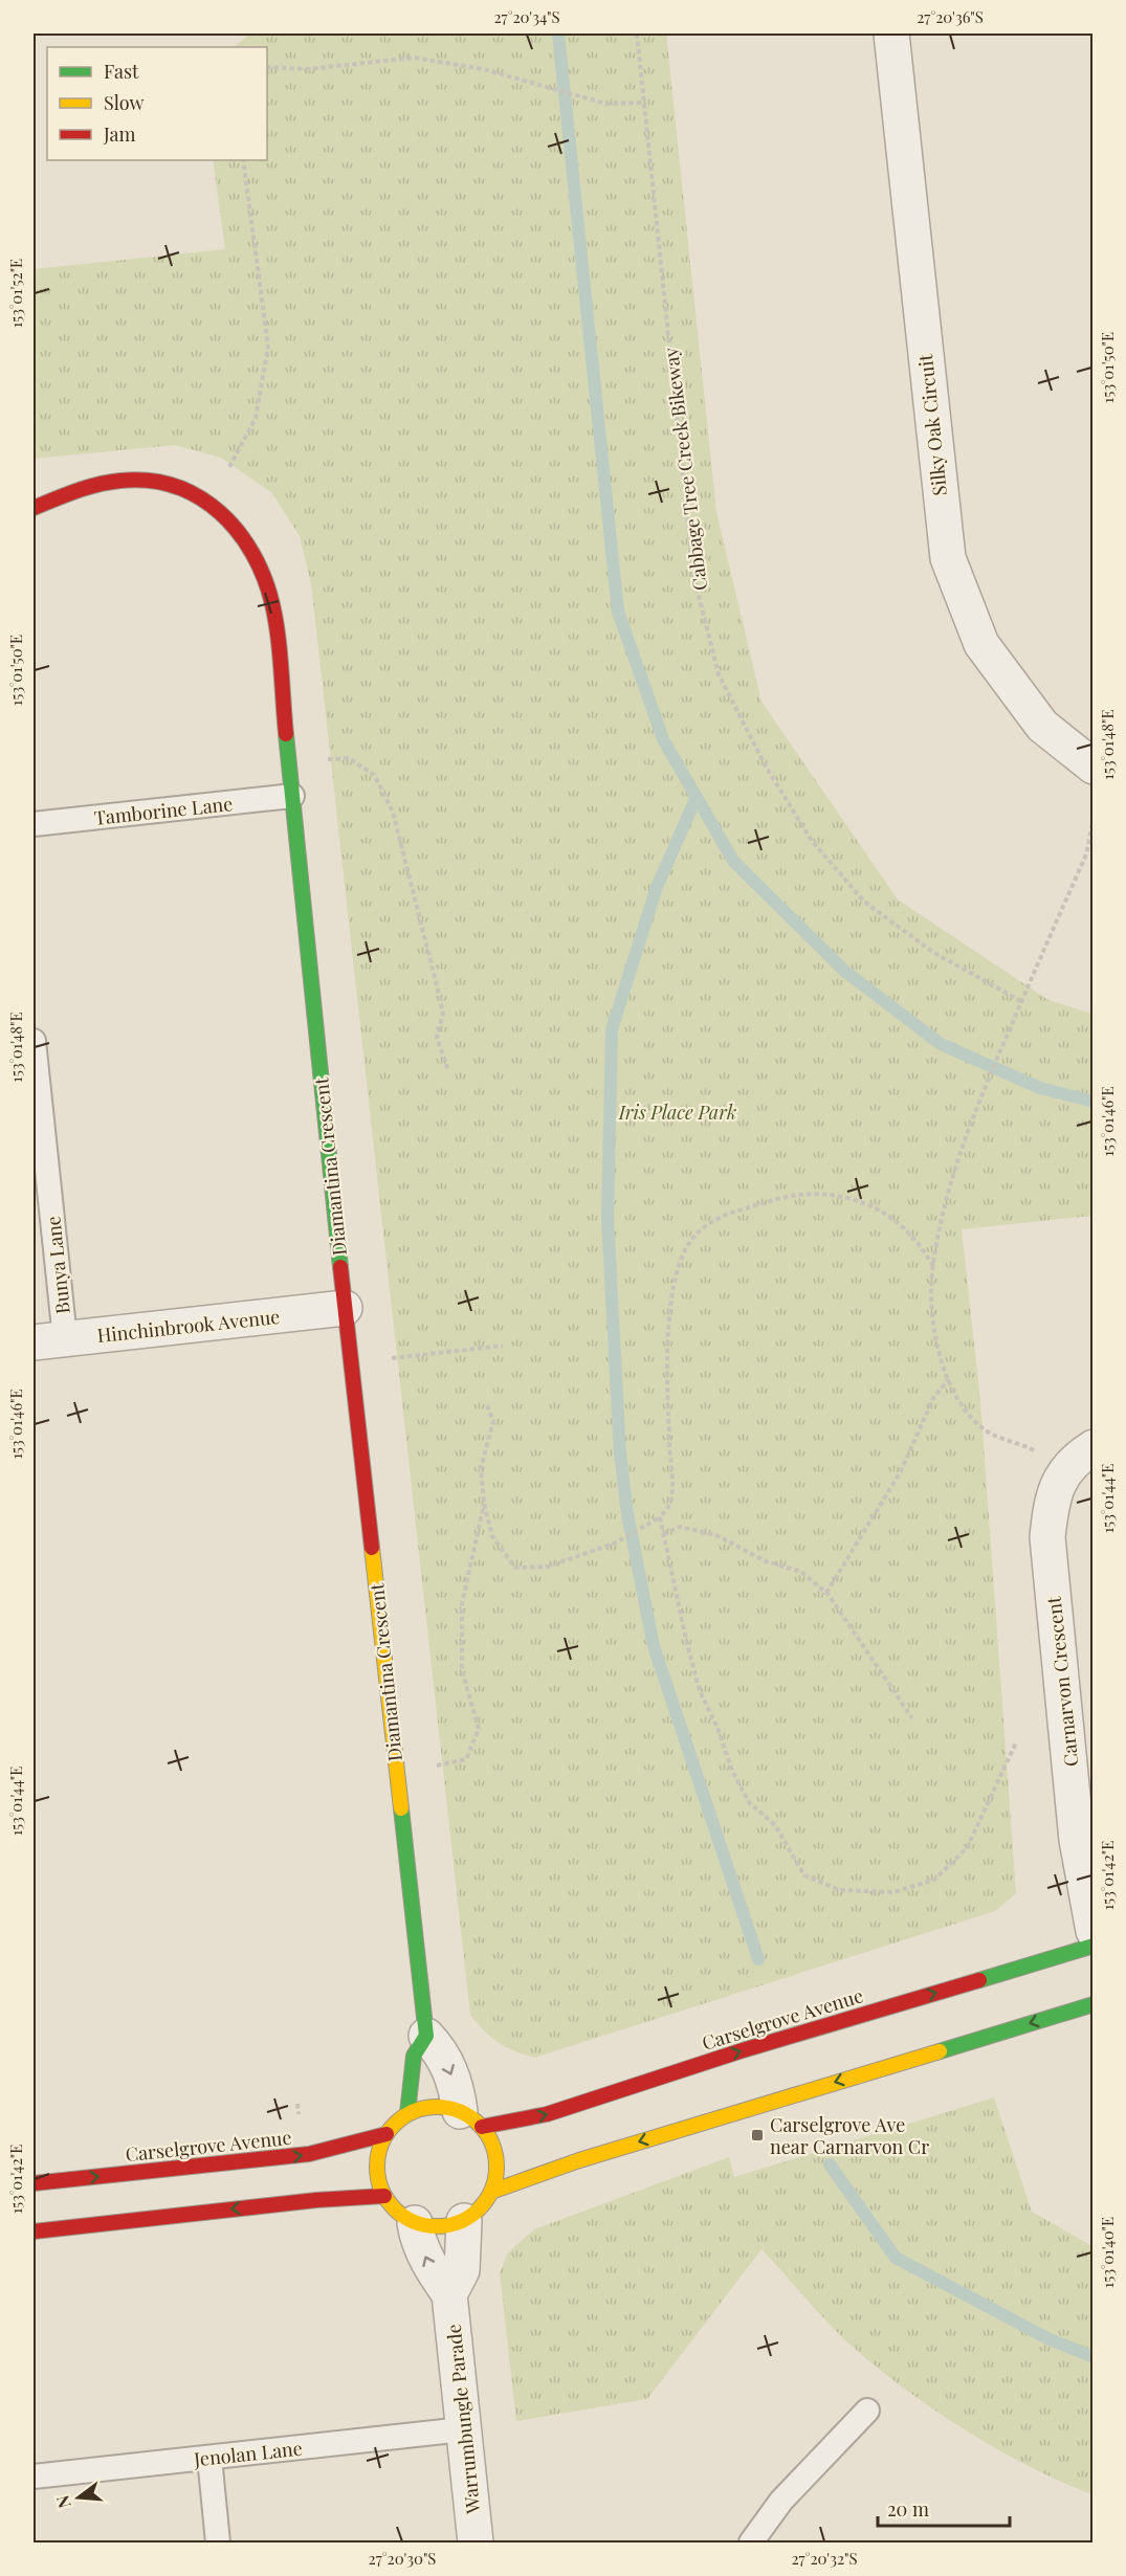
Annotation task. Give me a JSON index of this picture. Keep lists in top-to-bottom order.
{
  "streets": {
    "street": [
      "Silky Oak Circuit",
      "Diamantina Crescent",
      "Hinchinbrook Avenue",
      "Carnarvon Crescent",
      "Carselgrove Avenue",
      "Warrumbungle Parade"
    ],
    "lane": ["Tamborine Lane", "Bunya Lane", "Jenolan Lane"],
    "path": ["Cabbage Tree Creek Bikeway"]
  },
  "crossings": [
    ["Tamborine Lane", "Diamantina Crescent"],
    ["Diamantina Crescent", "Hinchinbrook Avenue"],
    ["Bunya Lane", "Hinchinbrook Avenue"],
    ["Carselgrove Avenue", "Warrumbungle Parade"],
    ["Warrumbungle Parade", "Jenolan Lane"]
  ],
  "parks": ["Iris Place Park"],
  "places": {
    "transit": ["Carselgrove Ave near Carnarvon Cr"]
  },
  "legend": ["Fast", "Slow", "Jam"],
  "scale_bar": "20 m",
  "north": "left",
  "coordinates": [
    "27°20'34\"S",
    "27°20'36\"S",
    "153°01'52\"E",
    "153°01'50\"E",
    "153°01'48\"E",
    "153°01'46\"E",
    "153°01'44\"E",
    "153°01'42\"E",
    "153°01'40\"E",
    "27°20'30\"S",
    "27°20'32\"S"
  ]
}
